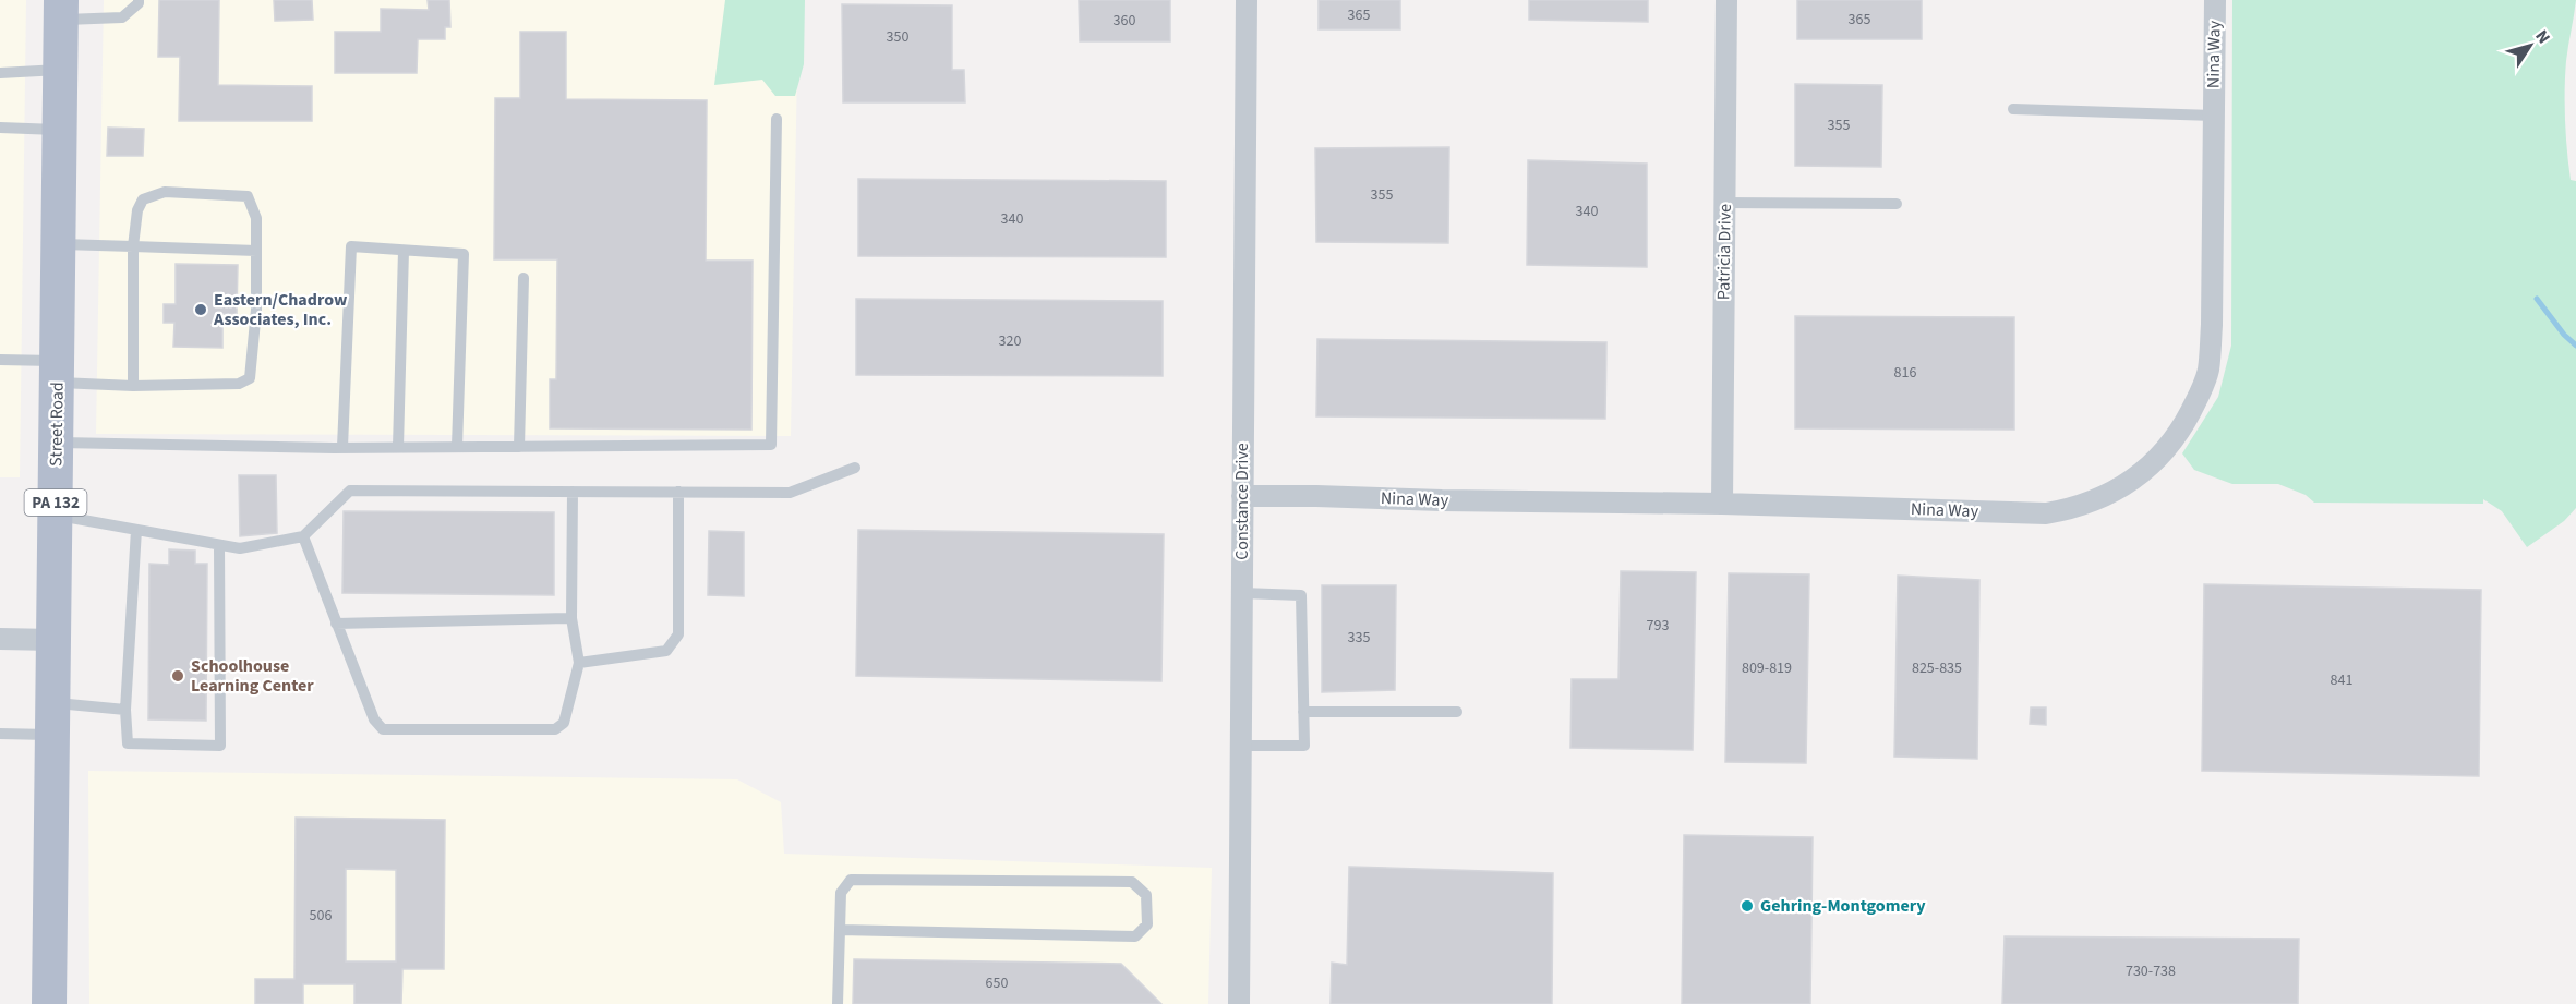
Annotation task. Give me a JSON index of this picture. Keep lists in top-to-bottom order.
{
  "streets": {
    "main road": ["Street Road", "PA 132"],
    "street": ["Nina Way", "Patricia Drive", "Constance Drive"]
  },
  "crossings": [
    ["Nina Way", "Patricia Drive"],
    ["Nina Way", "Constance Drive"]
  ],
  "places": ["Eastern/Chadrow Associates, Inc.", "Schoolhouse Learning Center", "Gehring-Montgomery"],
  "house_numbers": [
    "365",
    "365",
    "360",
    "350",
    "355",
    "355",
    "340",
    "340",
    "320",
    "816",
    "793",
    "335",
    "809-819",
    "825-835",
    "841",
    "506",
    "730-738",
    "650"
  ],
  "north": "top right"
}
